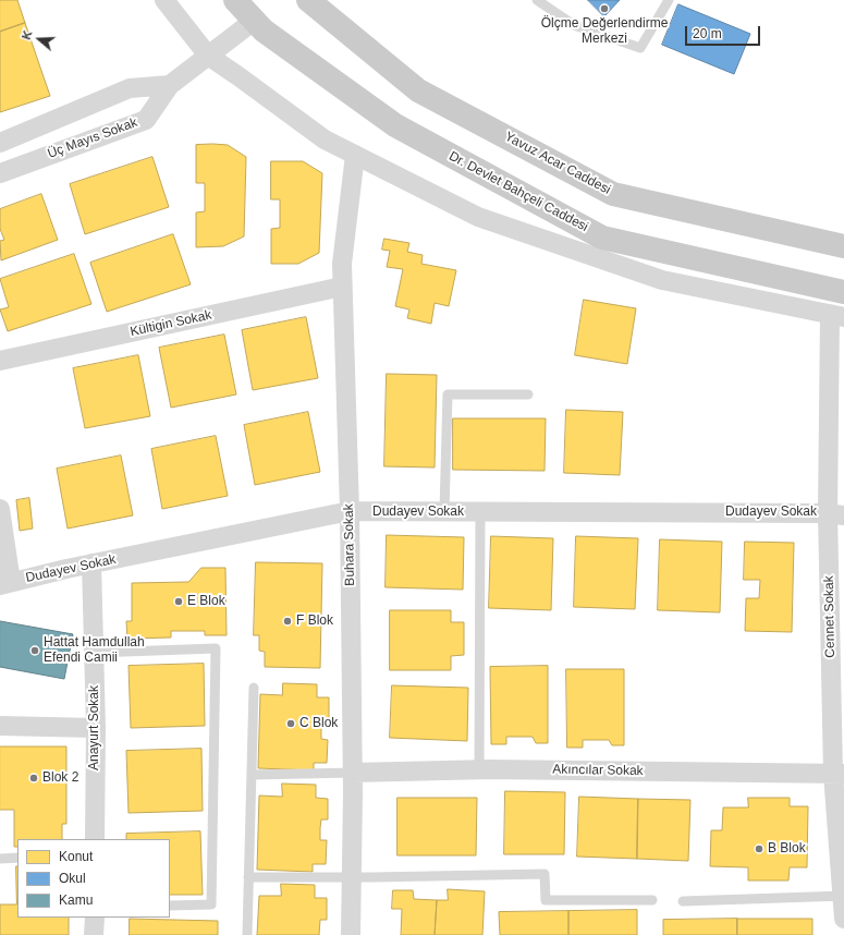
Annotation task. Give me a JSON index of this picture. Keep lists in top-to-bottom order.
{
  "streets": {
    "main road": ["Yavuz Acar Caddesi", "Dr. Devlet Bahçeli Caddesi"],
    "street": [
      "Üç Mayıs Sokak",
      "Kültigin Sokak",
      "Dudayev Sokak",
      "Buhara Sokak",
      "Cennet Sokak",
      "Anayurt Sokak",
      "Akıncılar Sokak"
    ]
  },
  "crossings": [
    ["Üç Mayıs Sokak", "Dr. Devlet Bahçeli Caddesi"],
    ["Kültigin Sokak", "Buhara Sokak"],
    ["Dudayev Sokak", "Buhara Sokak"],
    ["Dudayev Sokak", "Cennet Sokak"],
    ["Dudayev Sokak", "Anayurt Sokak"],
    ["Buhara Sokak", "Akıncılar Sokak"],
    ["Cennet Sokak", "Akıncılar Sokak"]
  ],
  "places": [
    "Ölçme Değerlendirme Merkezi",
    "E Blok",
    "F Blok",
    "Hattat Hamdullah Efendi Camii",
    "C Blok",
    "Blok 2",
    "B Blok"
  ],
  "legend": ["Konut", "Okul", "Kamu"],
  "scale_bar": "20 m",
  "north": "left"
}
